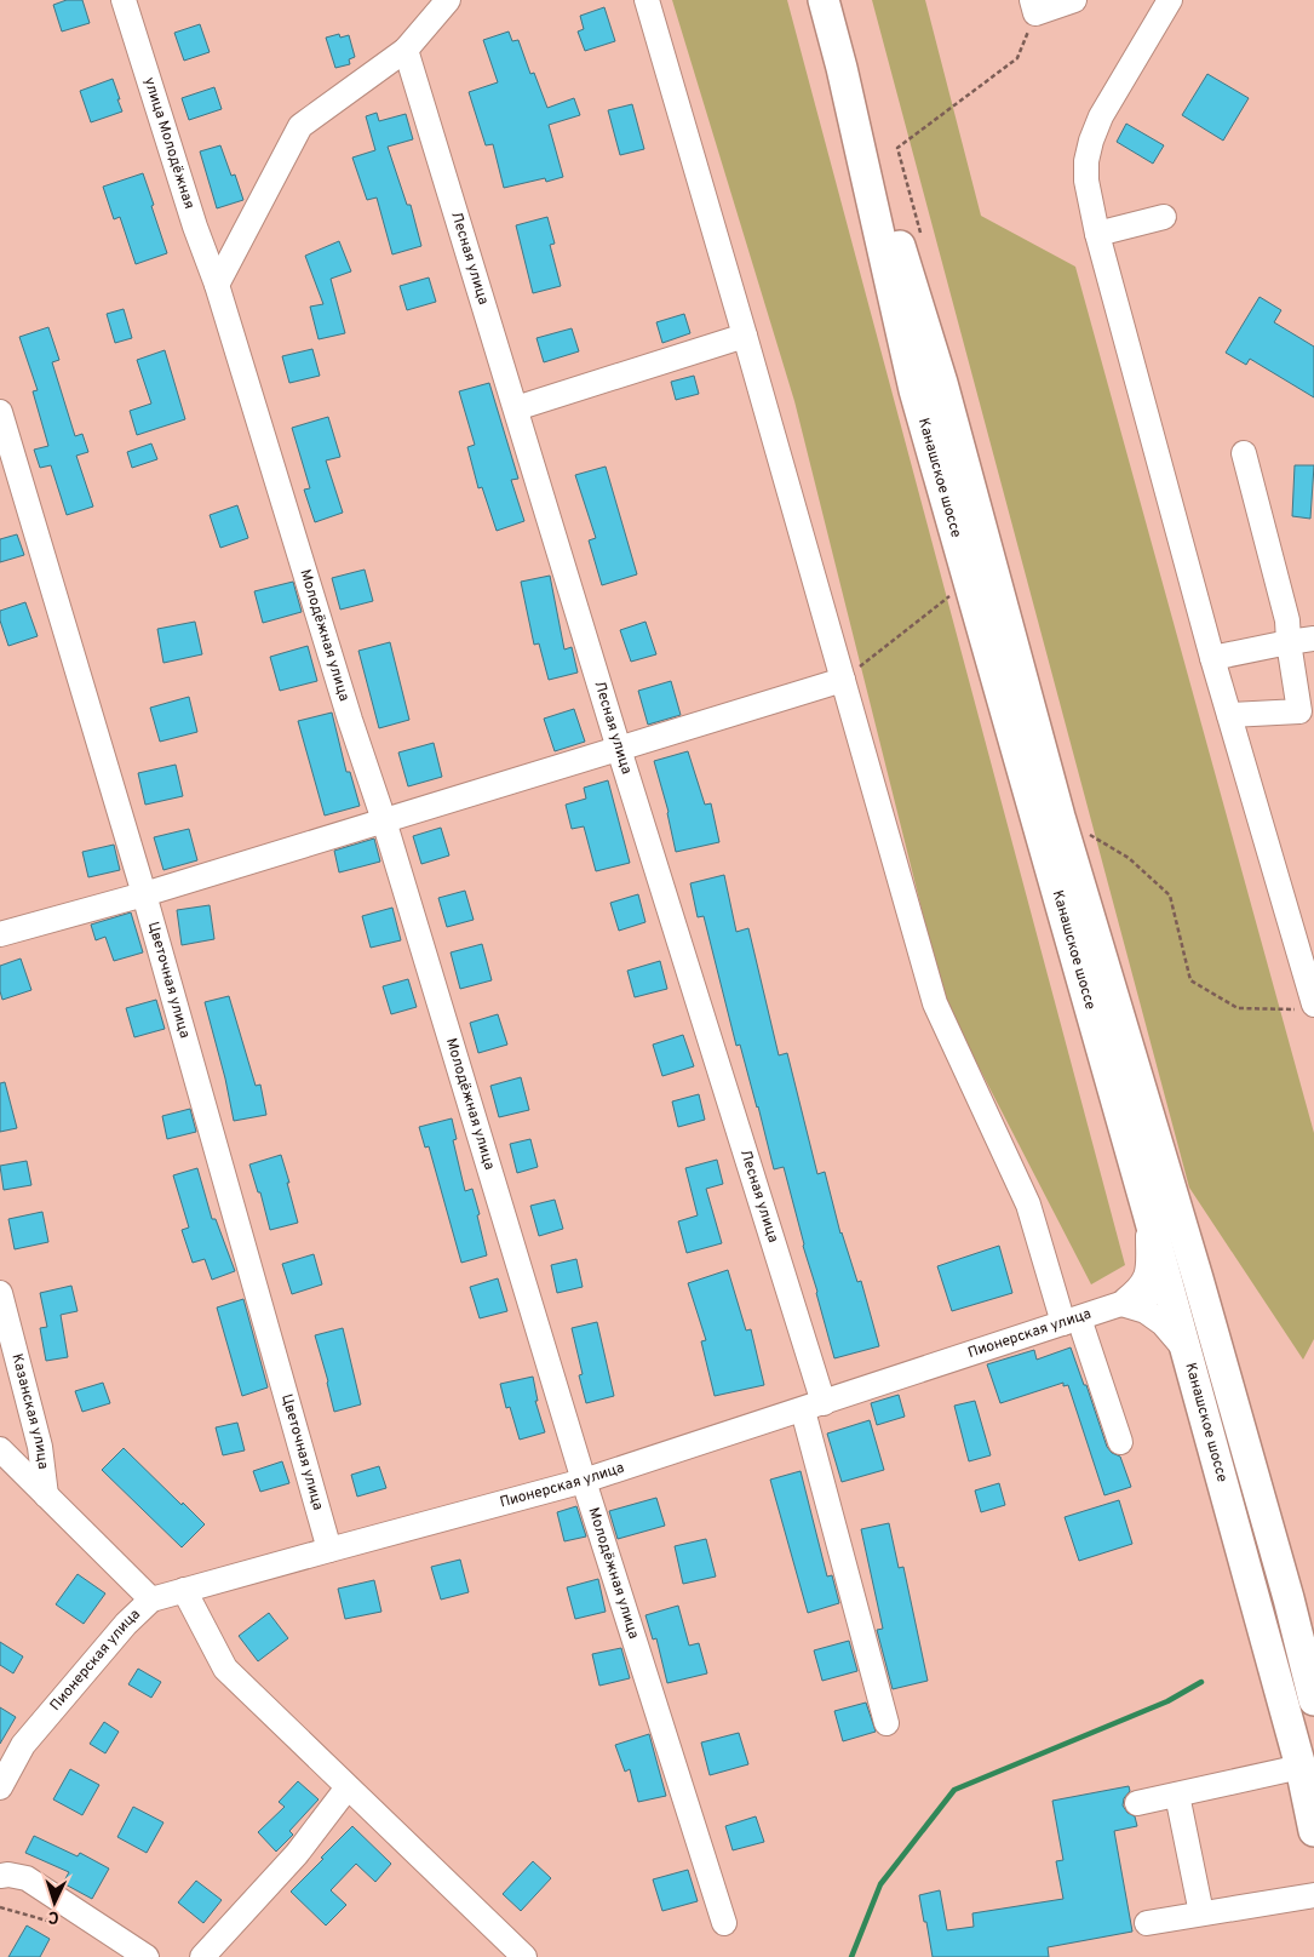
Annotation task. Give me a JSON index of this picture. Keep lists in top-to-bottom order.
{
  "streets": {
    "main road": ["Канашское шоссе", "Пионерская улица"],
    "street": [
      "улица Молодёжная",
      "Лесная улица",
      "Молодёжная улица",
      "Цветочная улица",
      "Казанская улица"
    ]
  },
  "crossings": [
    ["улица Молодёжная", "Молодёжная улица"],
    ["Лесная улица", "Пионерская улица"],
    ["Канашское шоссе", "Пионерская улица"],
    ["Молодёжная улица", "Пионерская улица"],
    ["Цветочная улица", "Пионерская улица"],
    ["Пионерская улица", "Казанская улица"]
  ],
  "north": "bottom"
}
